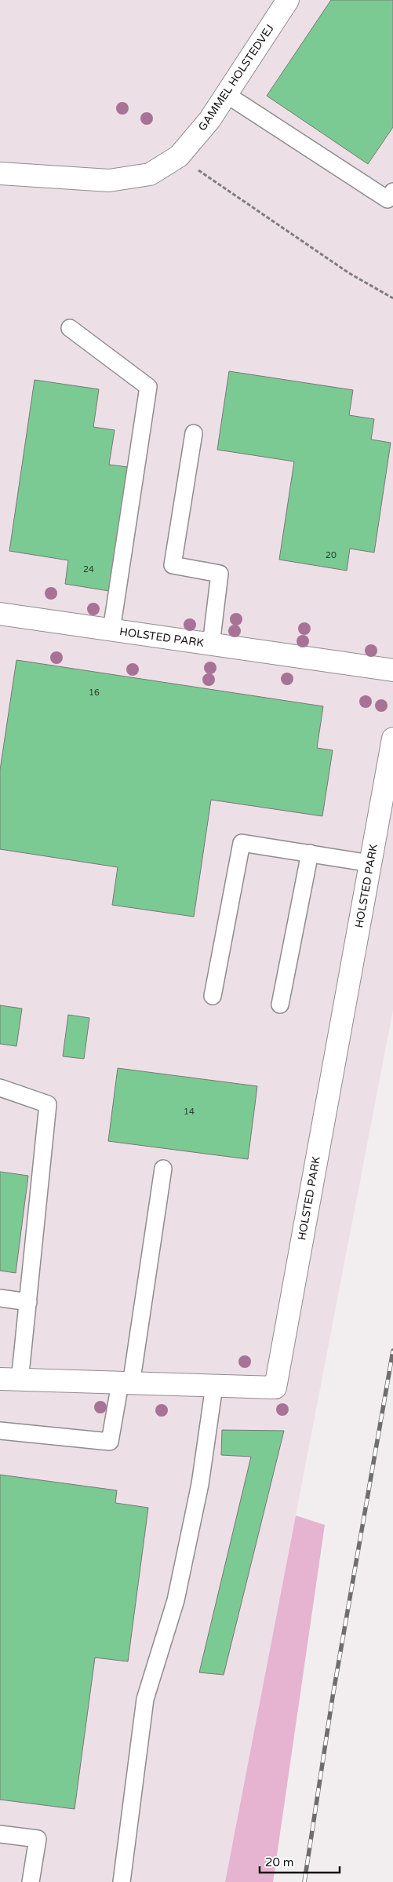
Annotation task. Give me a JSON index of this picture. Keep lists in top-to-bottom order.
{
  "streets": {
    "street": ["GAMMEL HOLSTEDVEJ", "HOLSTED PARK"]
  },
  "house_numbers": [
    "20",
    "24",
    "16",
    "14"
  ],
  "scale_bar": "20 m"
}
